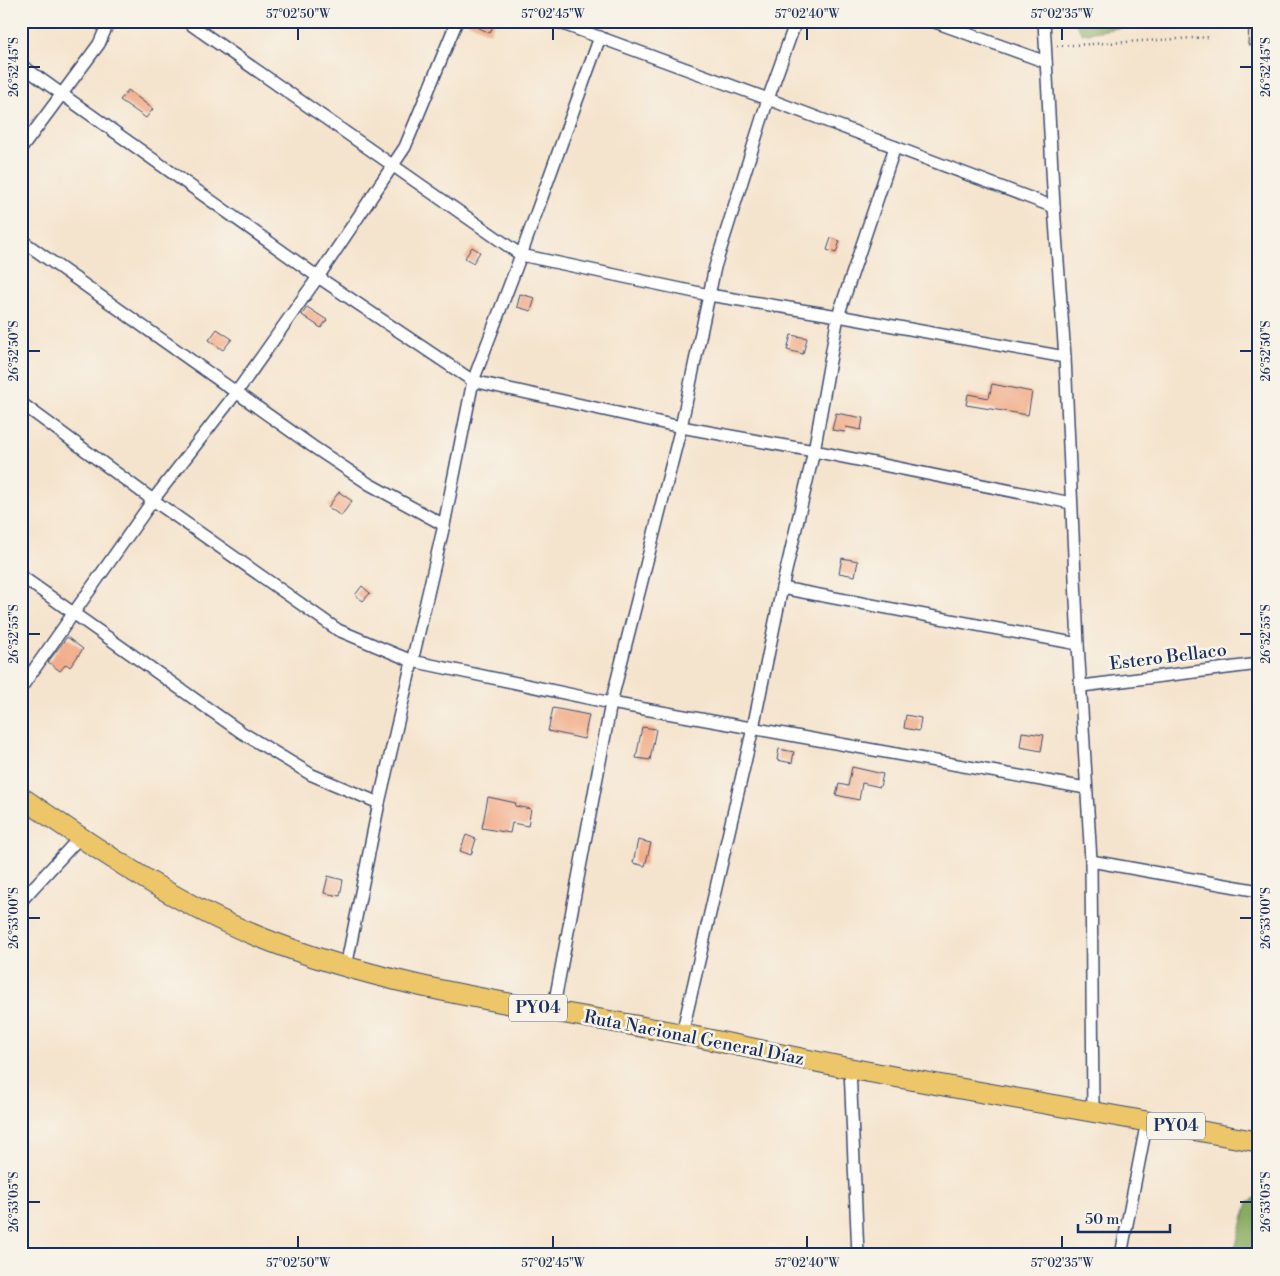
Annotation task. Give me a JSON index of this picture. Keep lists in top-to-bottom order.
{
  "streets": {
    "highway": ["PY04", "Ruta Nacional General Díaz"],
    "street": ["Estero Bellaco"]
  },
  "scale_bar": "50 m",
  "coordinates": [
    "57°02'50\"W",
    "57°02'45\"W",
    "57°02'40\"W",
    "57°02'35\"W",
    "26°52'45\"S",
    "26°52'50\"S",
    "26°52'55\"S",
    "26°53'00\"S",
    "26°53'05\"S"
  ]
}
